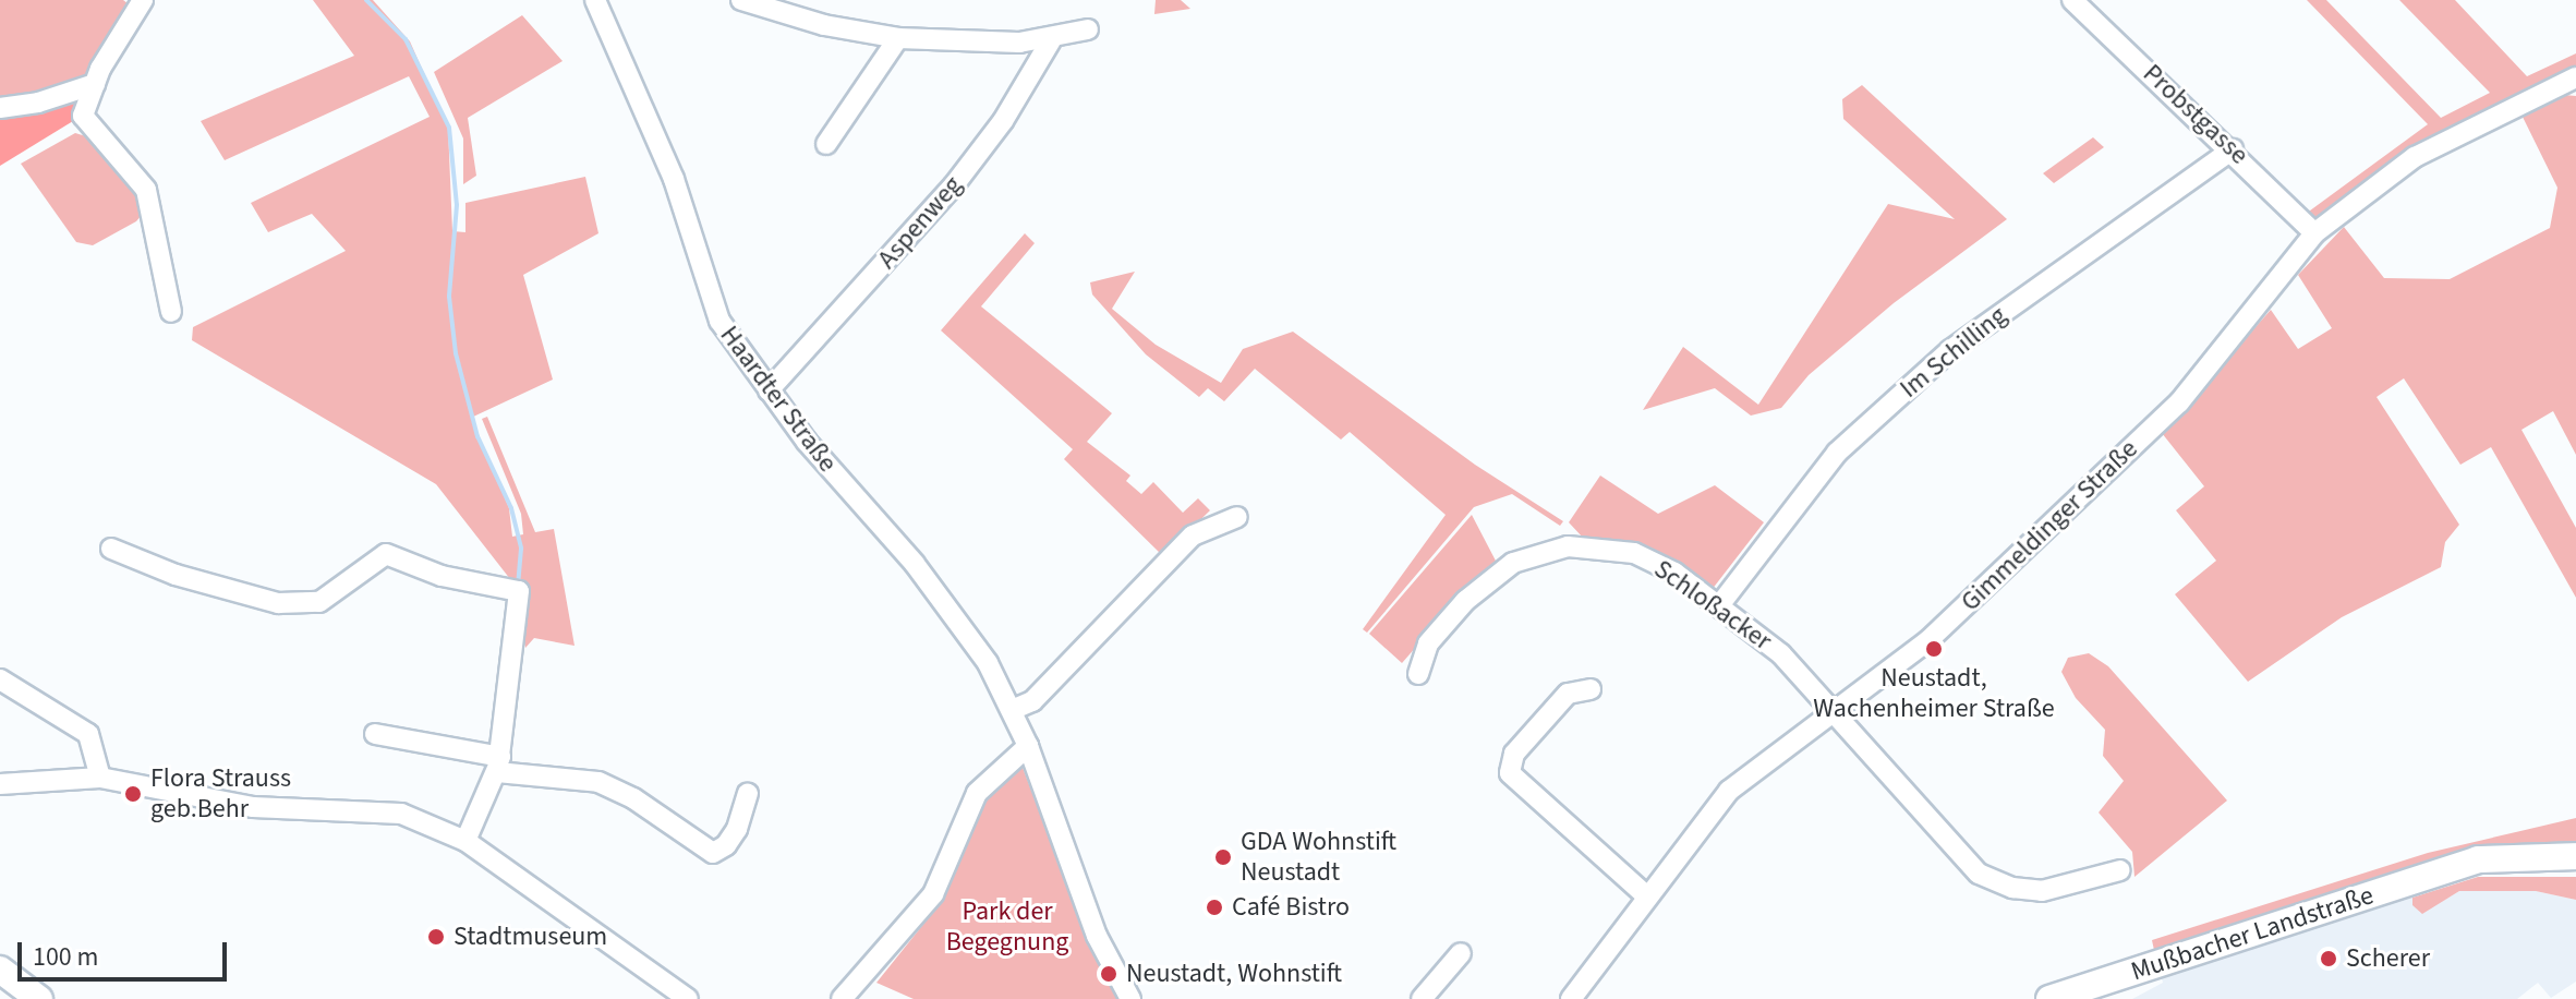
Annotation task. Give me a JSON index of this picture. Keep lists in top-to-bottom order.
{
  "streets": {
    "main road": ["Mußbacher Landstraße"],
    "street": [
      "Probstgasse",
      "Aspenweg",
      "Im Schilling",
      "Haardter Straße",
      "Gimmeldinger Straße",
      "Schloßacker"
    ]
  },
  "crossings": [
    ["Probstgasse", "Im Schilling"],
    ["Probstgasse", "Gimmeldinger Straße"],
    ["Aspenweg", "Haardter Straße"],
    ["Im Schilling", "Schloßacker"],
    ["Gimmeldinger Straße", "Schloßacker"]
  ],
  "parks": ["Park der Begegnung"],
  "places": [
    "Neustadt, Wachenheimer Straße",
    "Flora Strauss geb.Behr",
    "GDA Wohnstift Neustadt",
    "Café Bistro",
    "Stadtmuseum",
    "Scherer",
    "Neustadt, Wohnstift"
  ],
  "scale_bar": "100 m"
}
